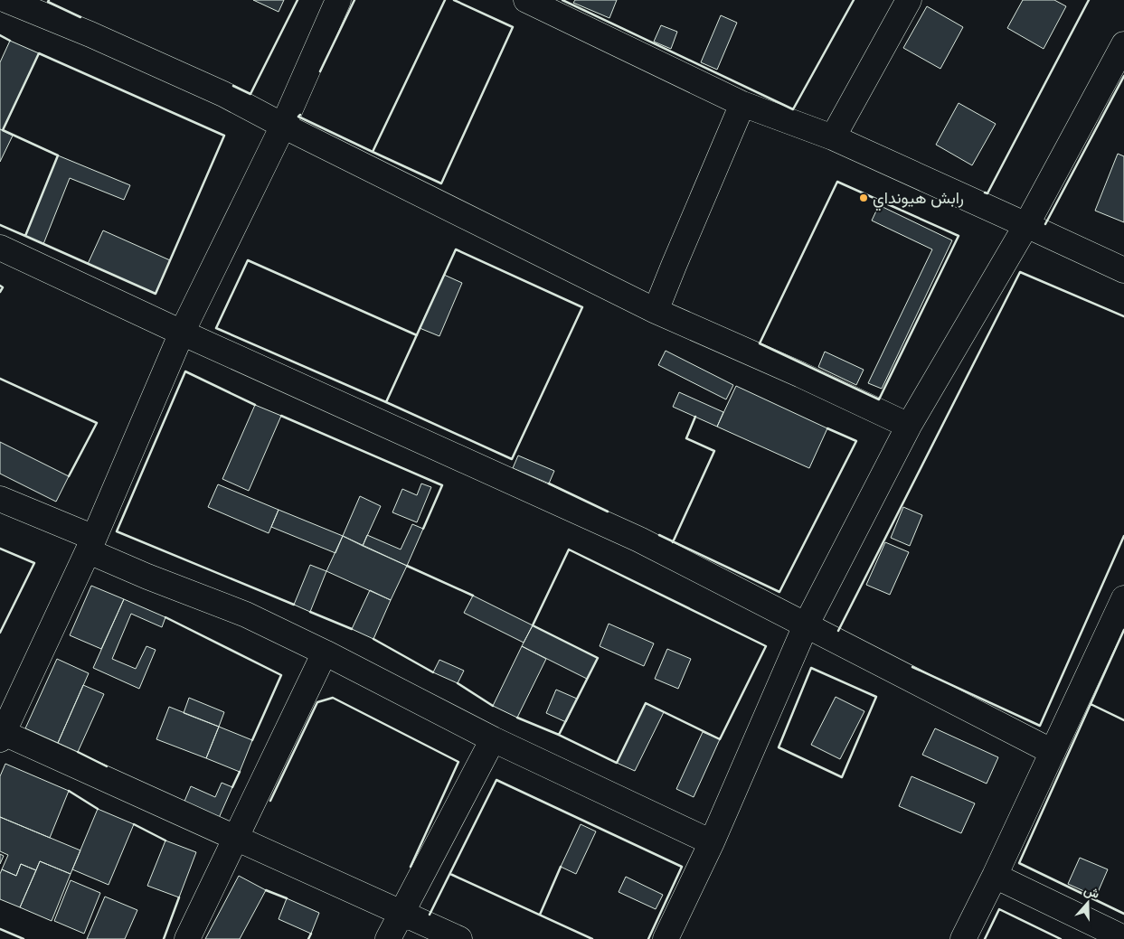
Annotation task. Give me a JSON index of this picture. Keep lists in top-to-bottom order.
{
  "places": ["رابش هيونداي"],
  "north": "top"
}
